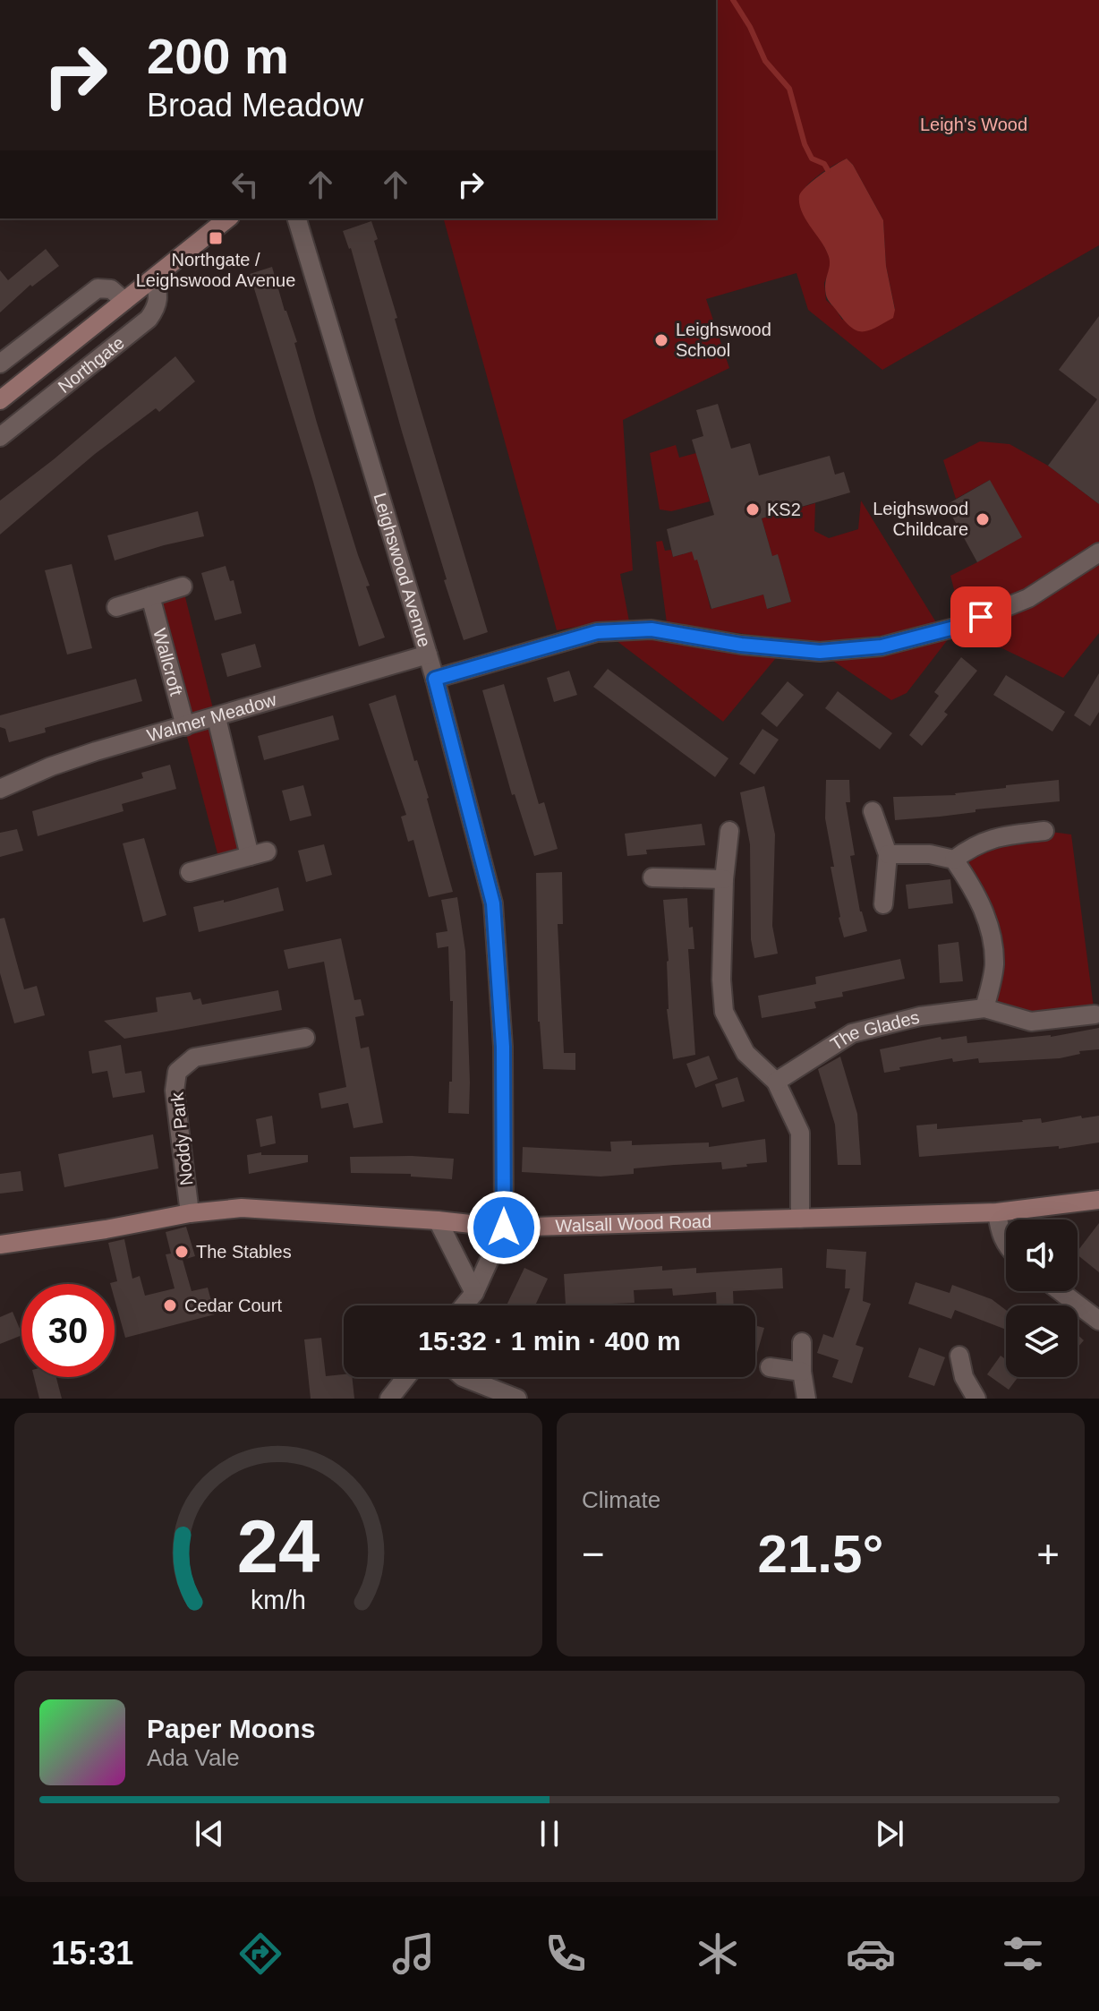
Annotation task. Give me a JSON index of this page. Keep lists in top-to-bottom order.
{
  "streets": {
    "street": [
      "Northgate",
      "Leighswood Avenue",
      "Wallcroft",
      "Walmer Meadow",
      "The Glades",
      "Noddy Park",
      "Walsall Wood Road"
    ]
  },
  "crossings": [
    ["Leighswood Avenue", "Walmer Meadow"],
    ["Leighswood Avenue", "Walsall Wood Road"],
    ["Wallcroft", "Walmer Meadow"],
    ["Noddy Park", "Walsall Wood Road"]
  ],
  "parks": ["Leigh's Wood"],
  "places": {
    "transit": ["Northgate / Leighswood Avenue"],
    "other": [
      "Leighswood School",
      "KS2",
      "Leighswood Childcare",
      "The Stables",
      "Cedar Court"
    ]
  },
  "page": {
    "turn": ["200 m", "Broad Meadow"],
    "limit": "30",
    "trip": "15:32 · 1 min · 400 m",
    "tile": "Climate",
    "heat": ["−", "21.5°", "+"],
    "song": ["Paper Moons", "Ada Vale"],
    "tabs": "15:31",
    "gauge": ["24", "km/h"]
  }
}
